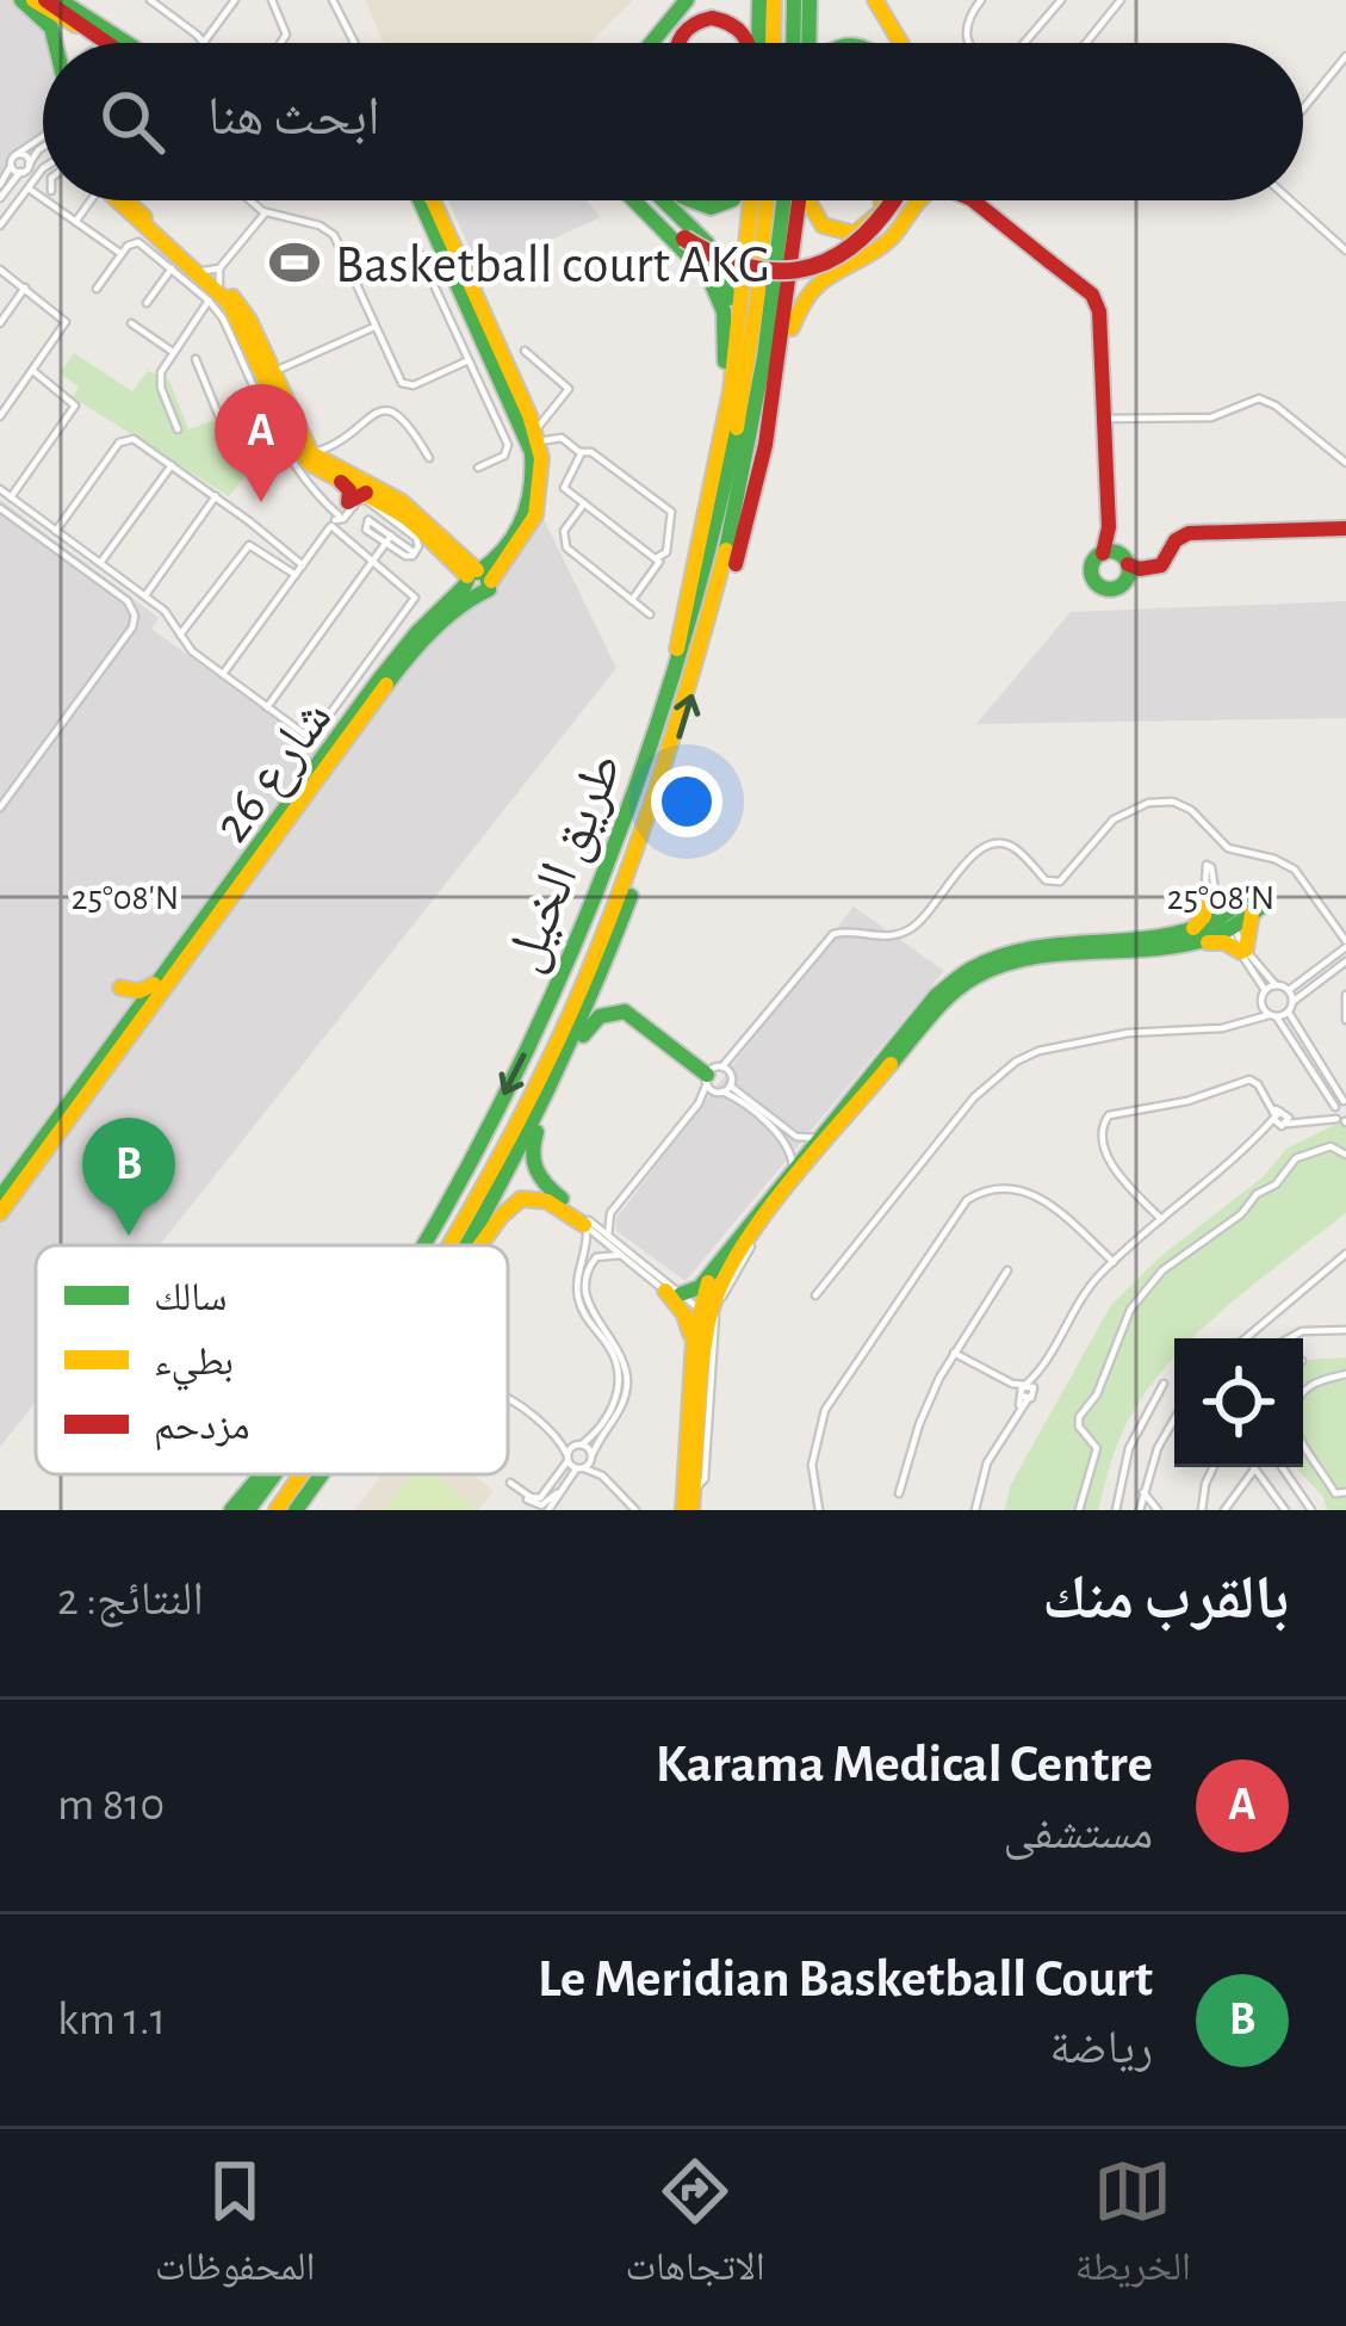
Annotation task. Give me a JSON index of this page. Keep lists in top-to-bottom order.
{
  "streets": {
    "main road": ["شارع 26", "طريق الخيل"]
  },
  "places": {
    "sports": ["Basketball court AKG"]
  },
  "legend": ["سالك", "بطيء", "مزدحم"],
  "page": {
    "search": "ابحث هنا",
    "pins": ["A", "B"],
    "heading": ["بالقرب منك", "النتائج: 2"],
    "list": [
      {
        "mark": "A",
        "name": "Karama Medical Centre",
        "note": "مستشفى",
        "value": "810 m"
      },
      {
        "mark": "B",
        "name": "Le Meridian Basketball Court",
        "note": "رياضة",
        "value": "1.1 km"
      }
    ],
    "nav": ["الخريطة", "الاتجاهات", "المحفوظات"]
  },
  "coordinates": ["25°08'N"]
}
